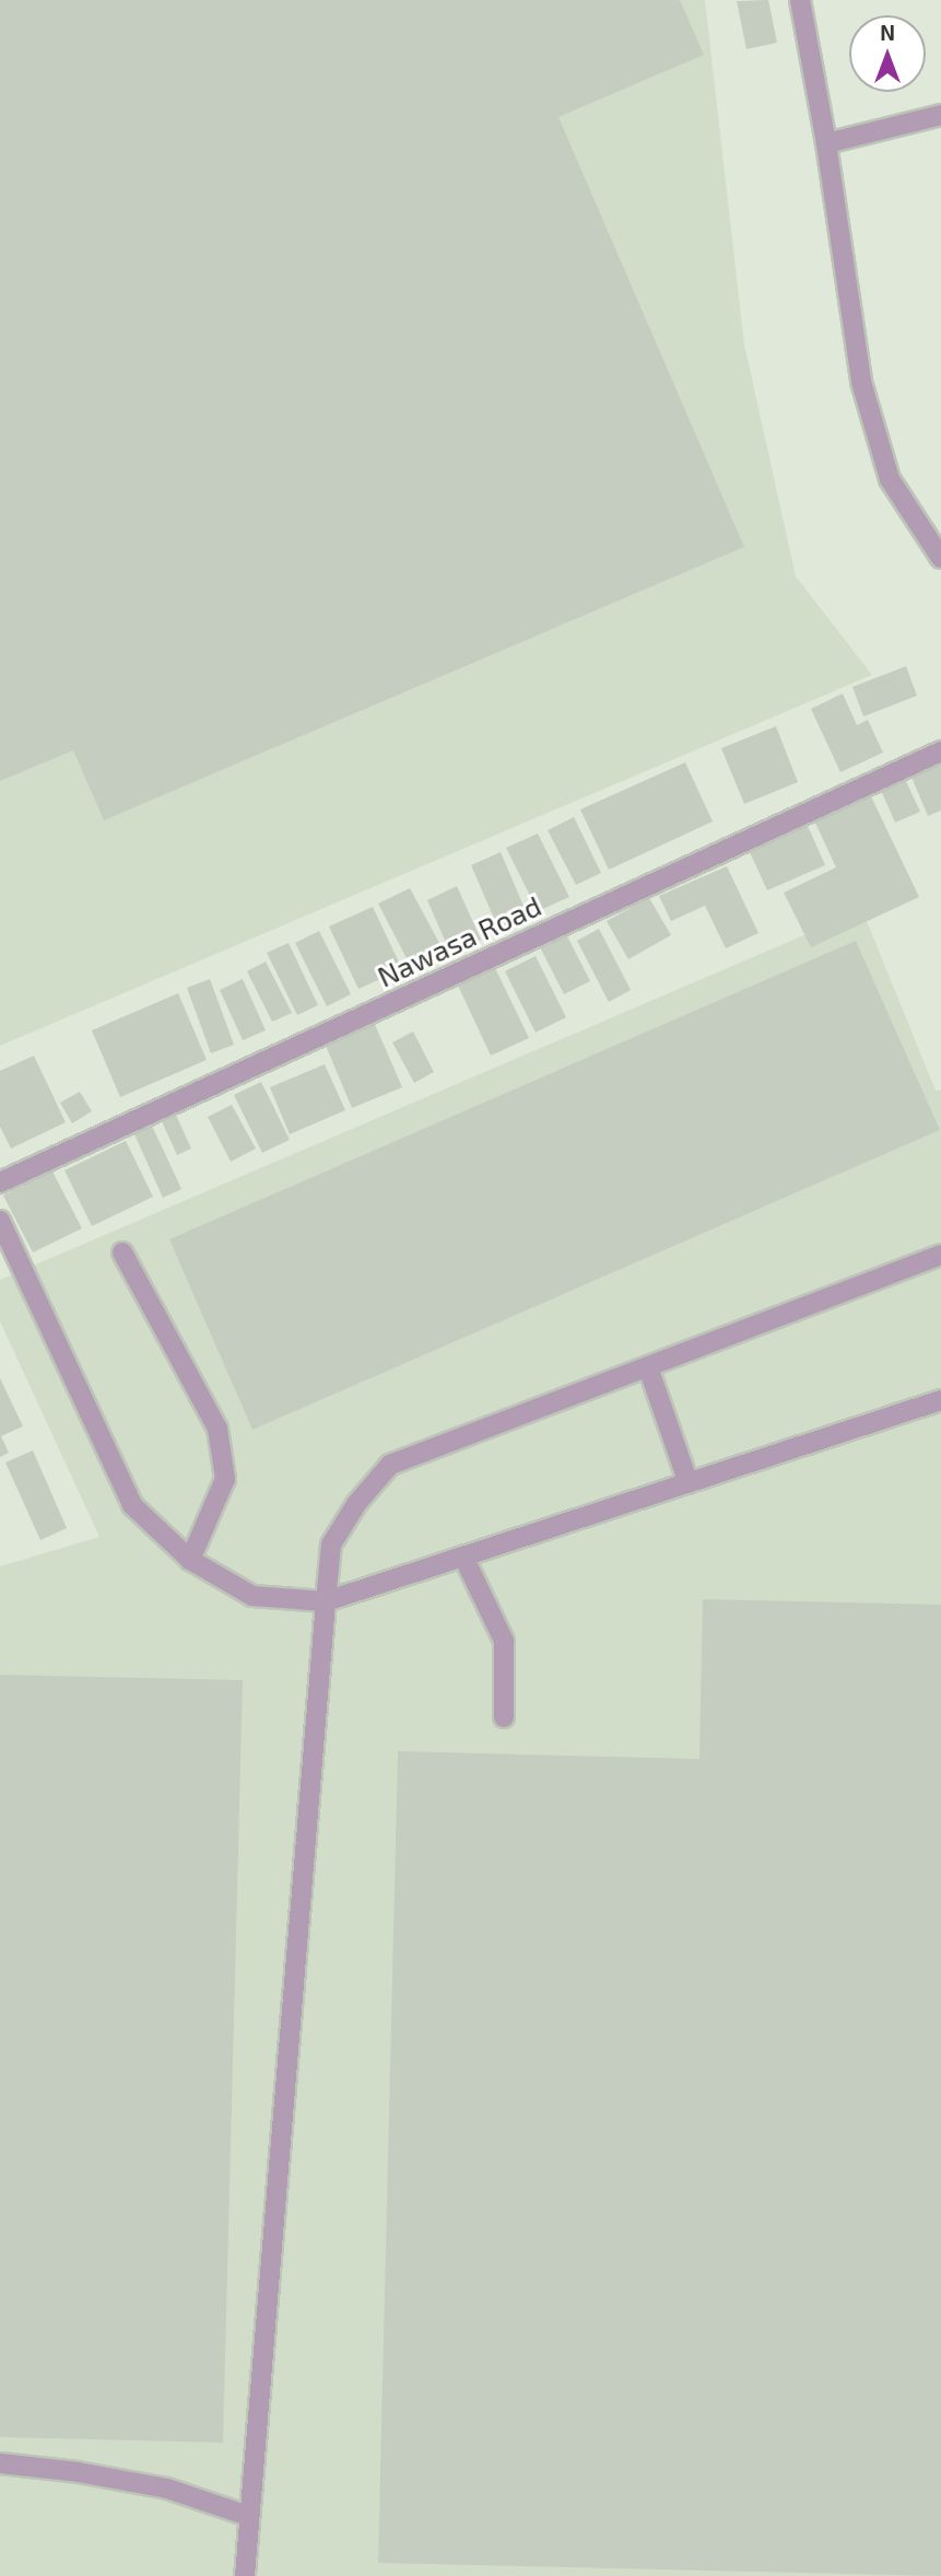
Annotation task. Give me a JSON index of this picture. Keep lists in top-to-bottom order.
{
  "streets": {
    "street": ["Nawasa Road"]
  },
  "north": "top"
}
